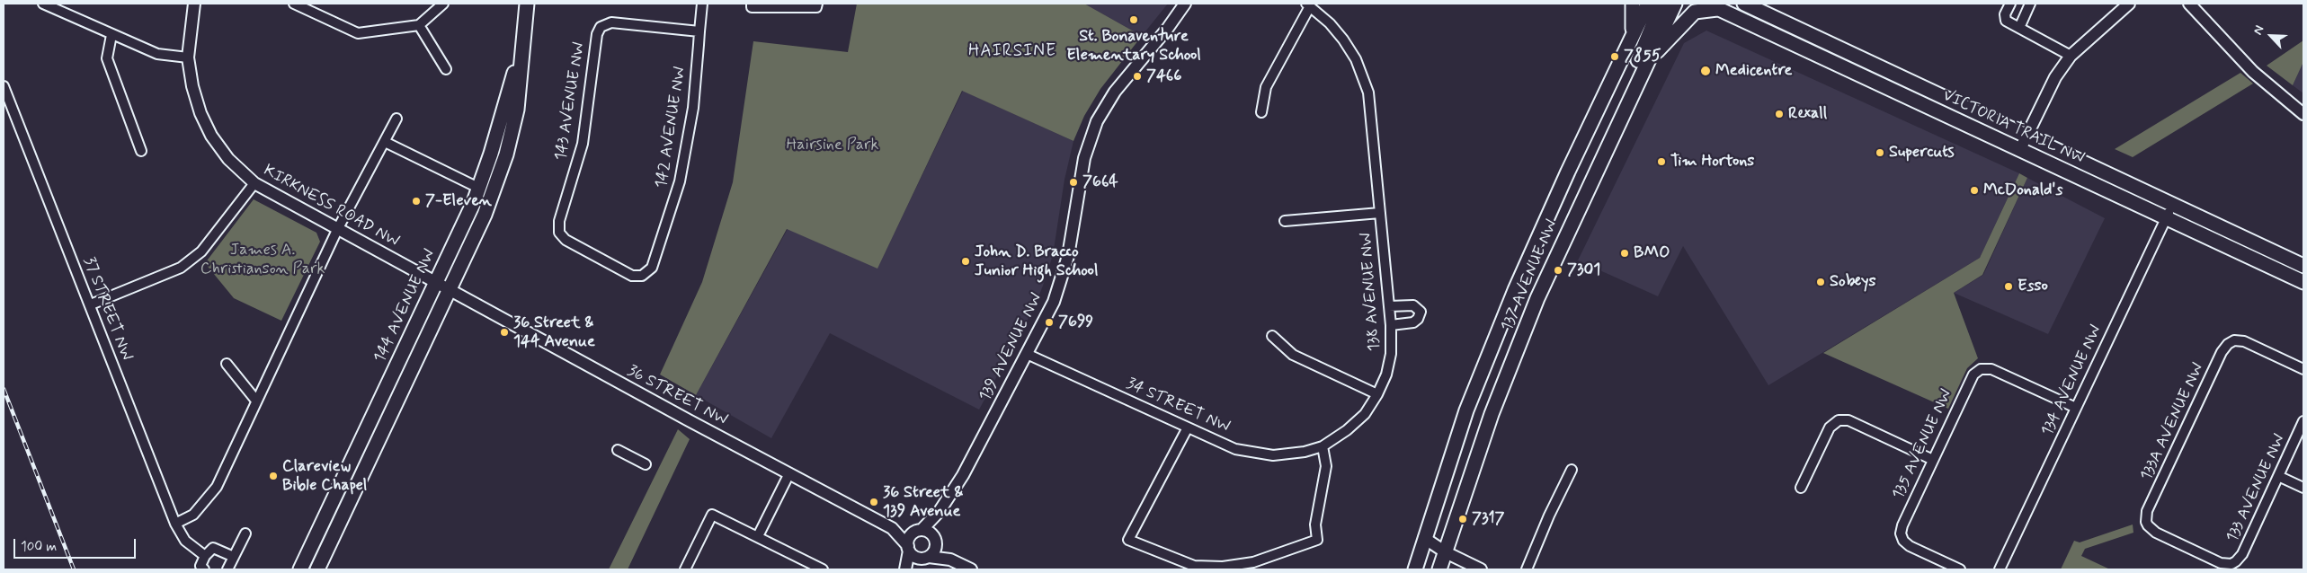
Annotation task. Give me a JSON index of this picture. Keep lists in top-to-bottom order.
{
  "streets": {
    "main road": ["VICTORIA TRAIL NW", "137 AVENUE NW", "144 AVENUE NW"],
    "street": [
      "143 AVENUE NW",
      "142 AVENUE NW",
      "KIRKNESS ROAD NW",
      "138 AVENUE NW",
      "37 STREET NW",
      "139 AVENUE NW",
      "134 AVENUE NW",
      "36 STREET NW",
      "34 STREET NW",
      "133A AVENUE NW",
      "135 AVENUE NW",
      "133 AVENUE NW"
    ]
  },
  "crossings": [
    ["143 AVENUE NW", "142 AVENUE NW"],
    ["VICTORIA TRAIL NW", "134 AVENUE NW"],
    ["KIRKNESS ROAD NW", "144 AVENUE NW"],
    ["KIRKNESS ROAD NW", "36 STREET NW"],
    ["138 AVENUE NW", "34 STREET NW"],
    ["144 AVENUE NW", "36 STREET NW"],
    ["139 AVENUE NW", "36 STREET NW"],
    ["139 AVENUE NW", "34 STREET NW"],
    ["134 AVENUE NW", "135 AVENUE NW"],
    ["133A AVENUE NW", "133 AVENUE NW"]
  ],
  "districts": ["HAIRSINE"],
  "parks": ["Hairsine Park", "James A. Christianson Park"],
  "places": [
    "St. Bonaventure Elementary School",
    "7855",
    "Medicentre",
    "7466",
    "Rexall",
    "Supercuts",
    "Tim Hortons",
    "7664",
    "McDonald's",
    "7-Eleven",
    "BMO",
    "John D. Bracco Junior High School",
    "7301",
    "Sobeys",
    "Esso",
    "7699",
    "36 Street & 144 Avenue",
    "Clareview Bible Chapel",
    "36 Street & 139 Avenue",
    "7317"
  ],
  "scale_bar": "100 m",
  "north": "top left"
}
